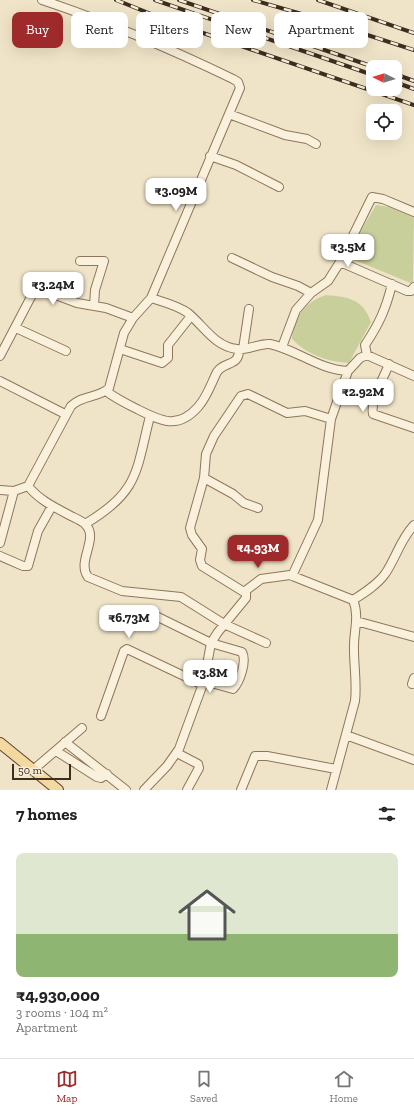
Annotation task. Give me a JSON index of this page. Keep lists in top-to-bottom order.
{
  "scale_bar": "50 m",
  "north": "left",
  "page": {
    "chip": [
      "Buy",
      "Rent",
      "Filters",
      "New",
      "Apartment"
    ],
    "price": [
      "₹3.09M",
      "₹3.5M",
      "₹3.24M",
      "₹2.92M",
      "₹4.93M",
      "₹6.73M",
      "₹3.8M"
    ],
    "scale": "50 m",
    "heading": "7 homes",
    "list": [
      {
        "name": "₹4,930,000",
        "note": "3 rooms · 104 m² · Apartment"
      }
    ],
    "tabs": ["Map", "Saved", "Home"]
  }
}
